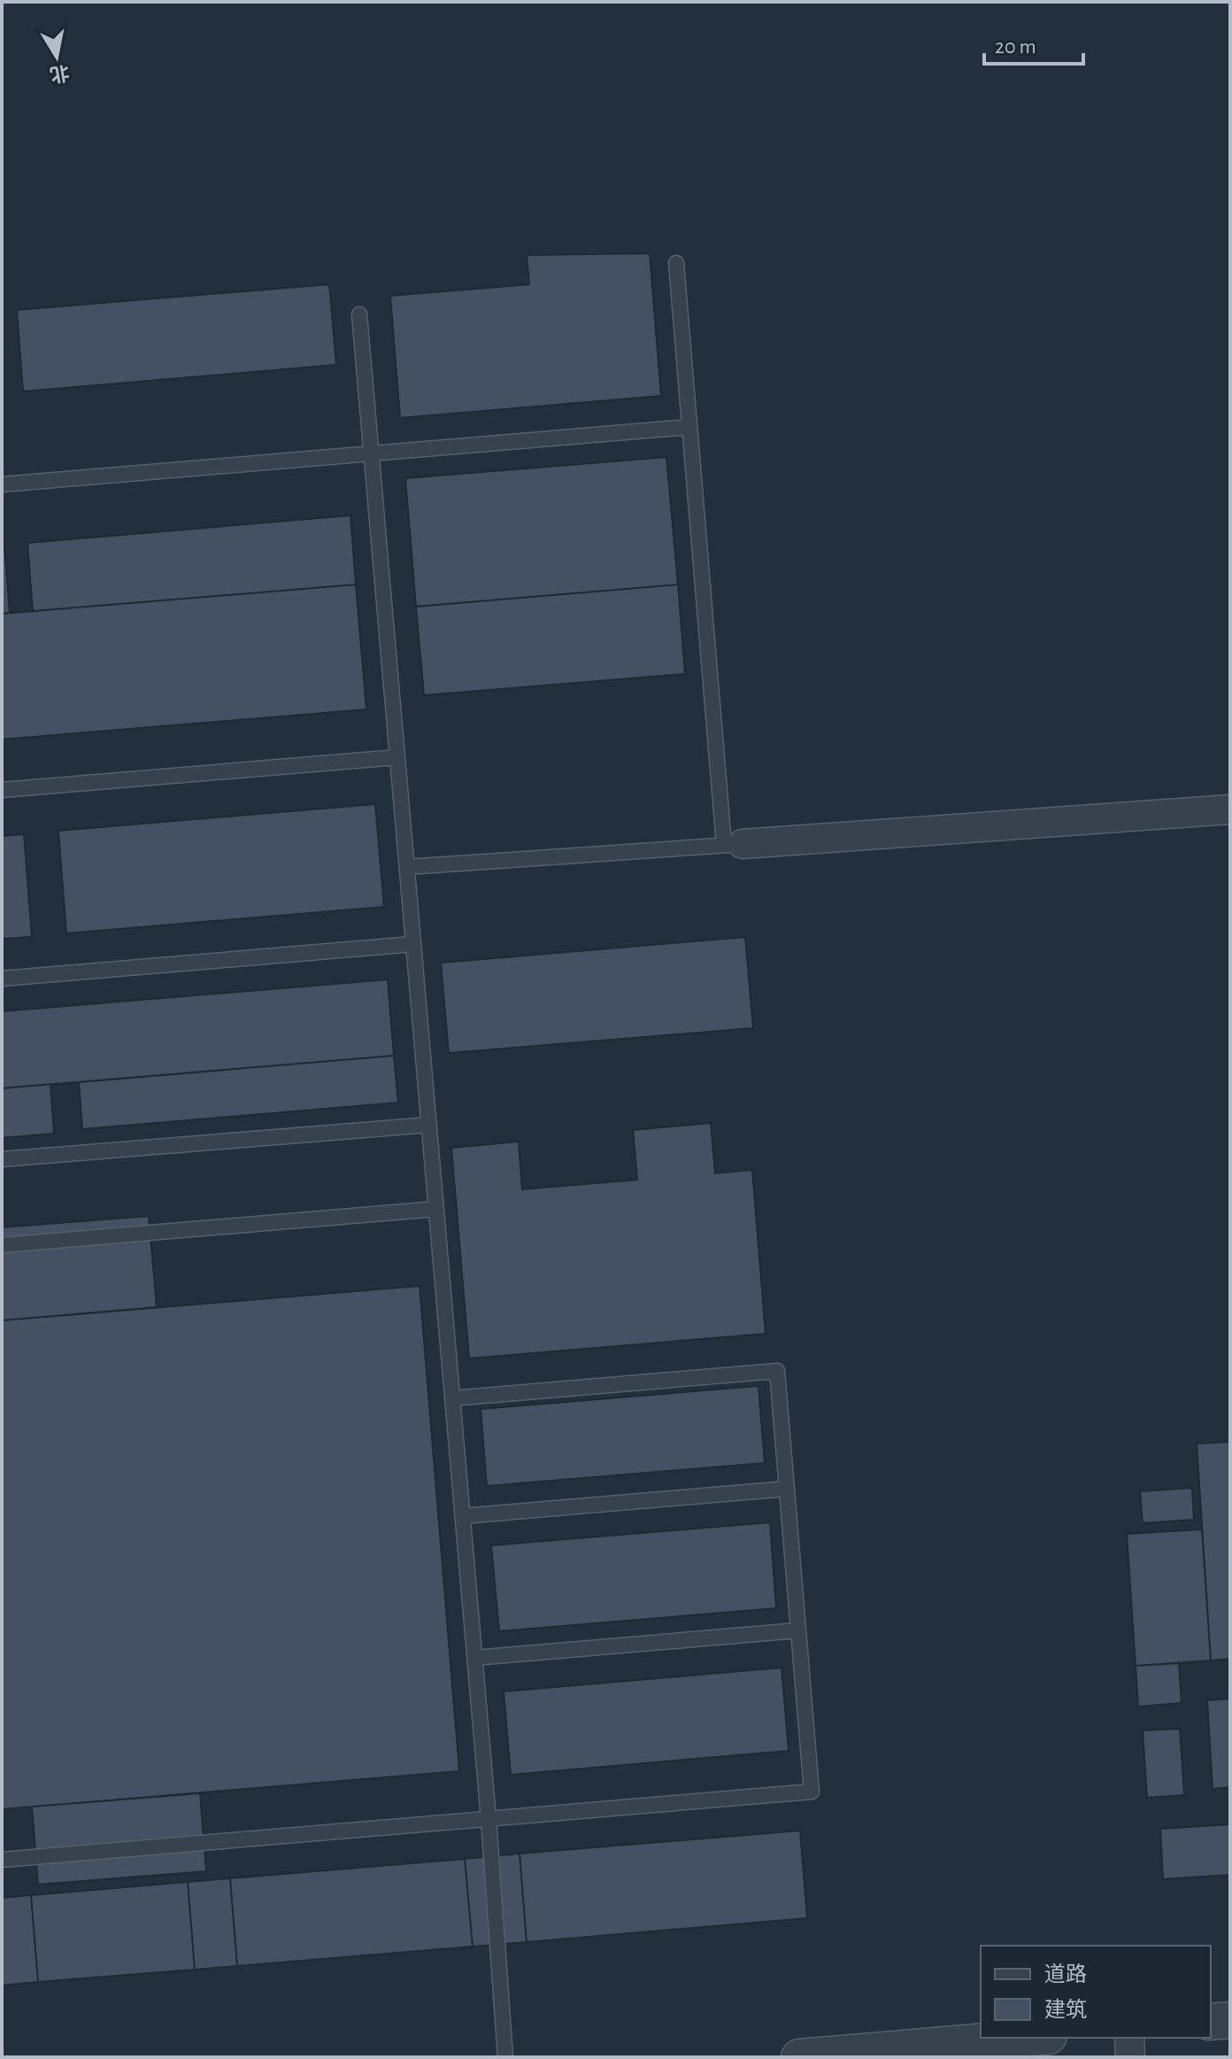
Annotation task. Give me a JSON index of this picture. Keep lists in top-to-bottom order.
{
  "legend": ["道路", "建筑"],
  "scale_bar": "20 m",
  "north": "bottom"
}
